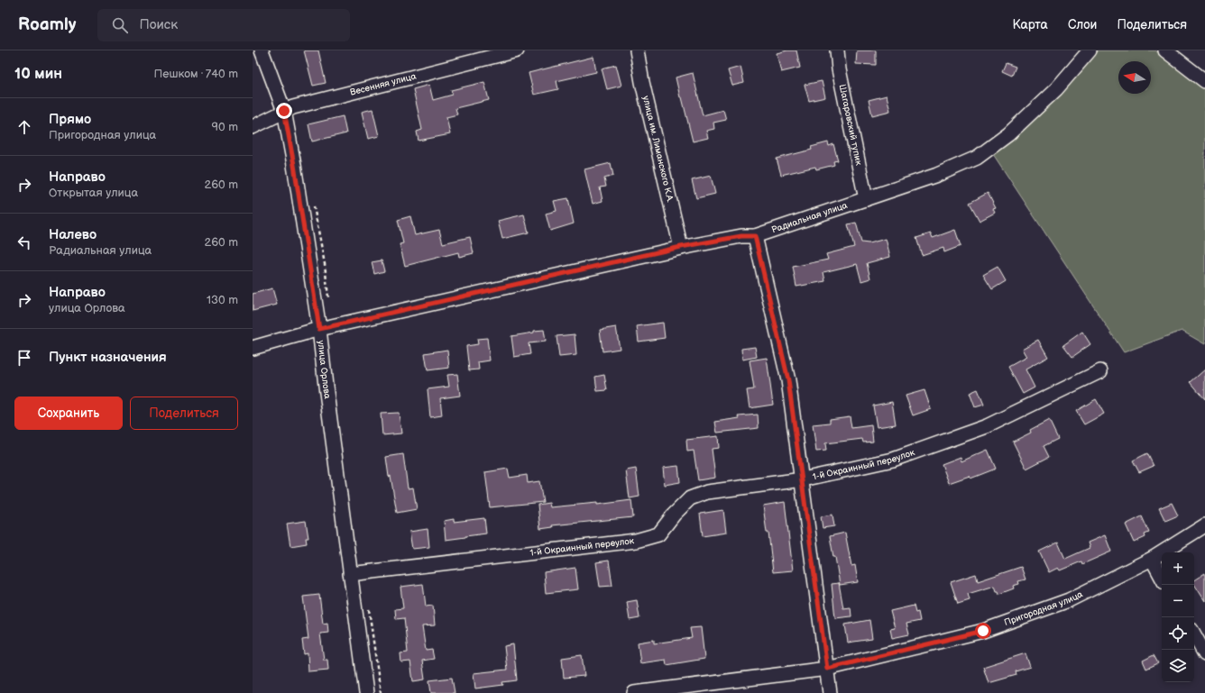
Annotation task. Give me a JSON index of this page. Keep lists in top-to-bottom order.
{
  "streets": {
    "street": [
      "Весенняя улица",
      "Шагаровский тупик",
      "улица им. Лиманского К.А.",
      "Радиальная улица",
      "улица Орлова",
      "1-й Окраинный переулок",
      "Пригородная улица"
    ]
  },
  "crossings": [
    ["Весенняя улица", "улица Орлова"],
    ["Шагаровский тупик", "Радиальная улица"],
    ["улица им. Лиманского К.А.", "Радиальная улица"],
    ["Радиальная улица", "улица Орлова"],
    ["улица Орлова", "1-й Окраинный переулок"]
  ],
  "north": "left",
  "page": {
    "header": "Roamly",
    "search": "Поиск",
    "nav": ["Карта", "Слои", "Поделиться"],
    "heading": ["10 мин", "Пешком · 740 m"],
    "list": [
      ["Прямо", "Пригородная улица", "90 m"],
      ["Направо", "Открытая улица", "260 m"],
      ["Налево", "Радиальная улица", "260 m"],
      ["Направо", "улица Орлова", "130 m"],
      "Пункт назначения"
    ],
    "buttons": ["Сохранить", "Поделиться"],
    "map_buttons": ["+", "−"]
  }
}
